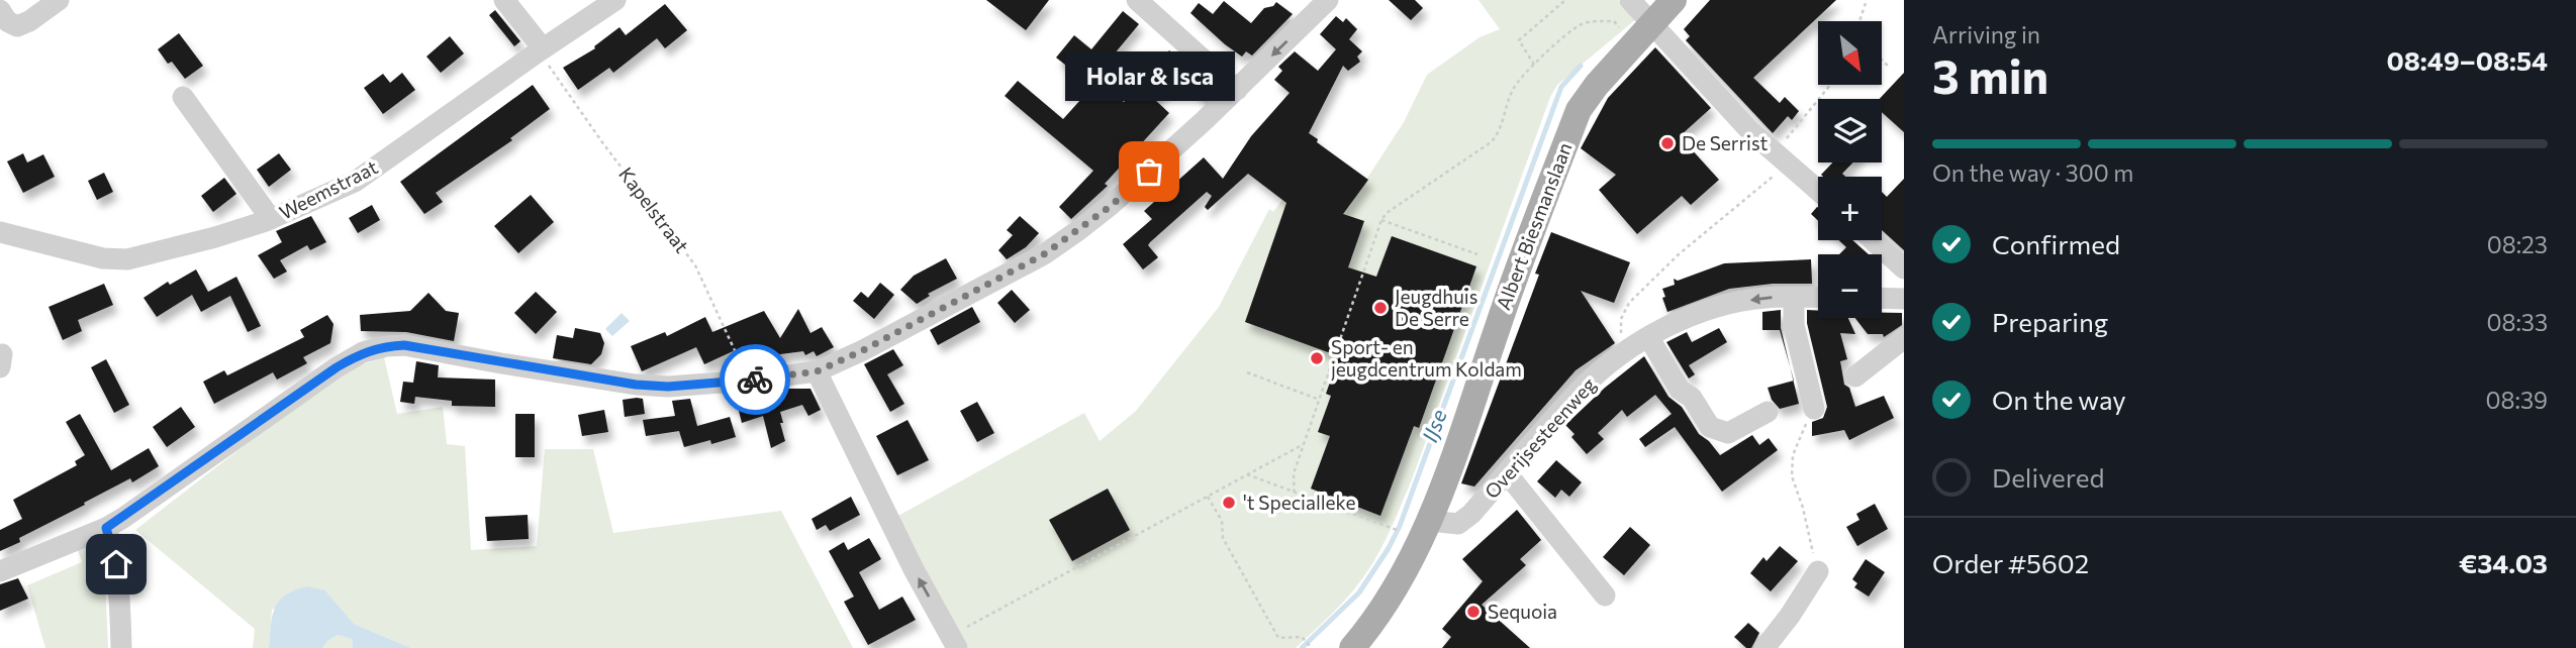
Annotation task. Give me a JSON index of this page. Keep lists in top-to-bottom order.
{
  "streets": {
    "main road": ["Albert Biesmanslaan"],
    "street": ["Weemstraat", "Overijsesteenweg"],
    "path": ["Kapelstraat"]
  },
  "crossings": [
    ["Weemstraat", "Kapelstraat"],
    ["Albert Biesmanslaan", "Overijsesteenweg"]
  ],
  "water": ["IJse"],
  "places": [
    "De Serrist",
    "Holar & Isca",
    "Jeugdhuis De Serre",
    "Sport- en jeugdcentrum Koldam",
    "'t Specialleke",
    "Sequoia"
  ],
  "north": "bottom right",
  "page": {
    "heading": ["3 min", "Arriving in", "08:49–08:54"],
    "panel": ["Order #5602", "€34.03"],
    "map_buttons": ["+", "−"],
    "bubble": "Holar & Isca",
    "bar": "On the way · 300 m",
    "list": [
      ["Confirmed", "08:23"],
      ["Preparing", "08:33"],
      ["On the way", "08:39"],
      "Delivered"
    ]
  }
}
